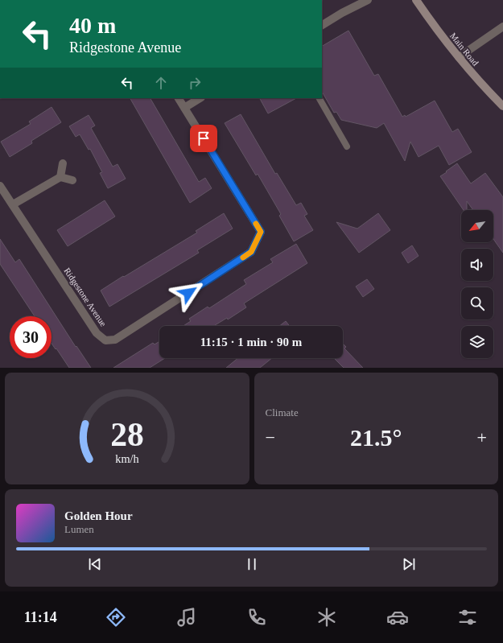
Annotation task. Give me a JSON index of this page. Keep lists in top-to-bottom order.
{
  "streets": {
    "main road": ["Main Road"],
    "street": ["Ridgestone Avenue"]
  },
  "north": "bottom left",
  "page": {
    "turn": ["40 m", "Ridgestone Avenue"],
    "limit": "30",
    "trip": "11:15 · 1 min · 90 m",
    "tile": "Climate",
    "heat": ["−", "21.5°", "+"],
    "song": ["Golden Hour", "Lumen"],
    "tabs": "11:14",
    "gauge": ["28", "km/h"]
  }
}
